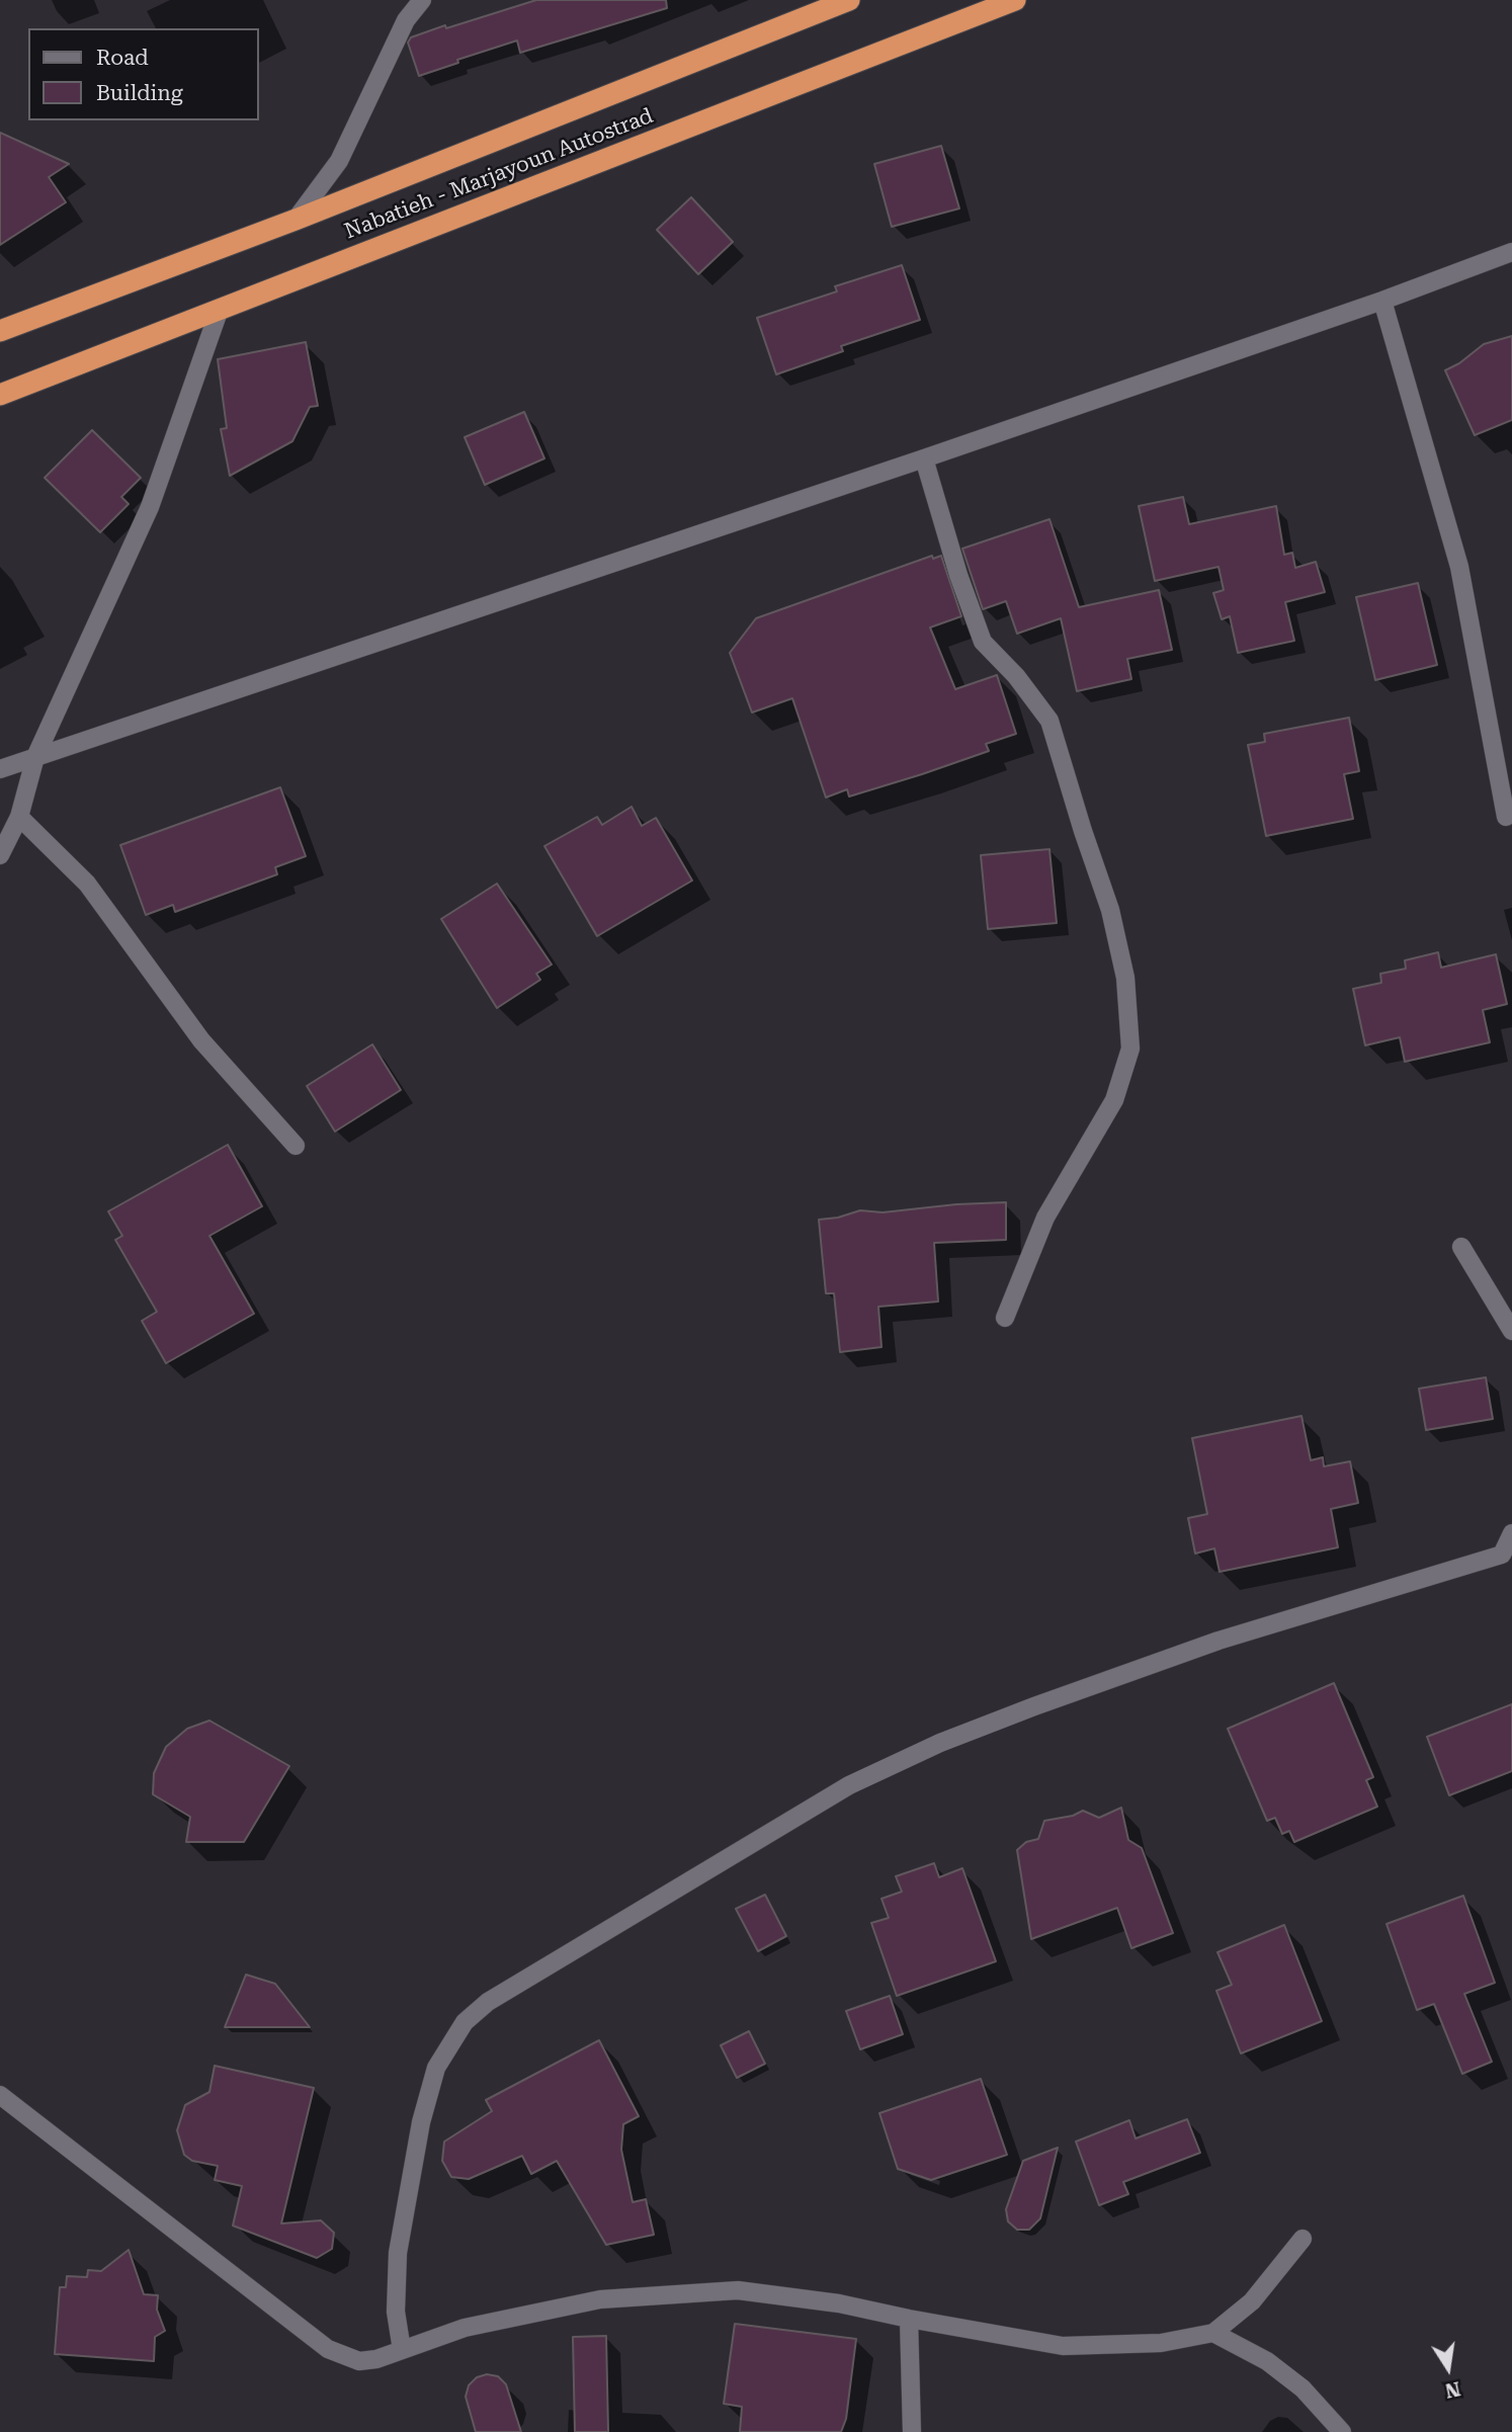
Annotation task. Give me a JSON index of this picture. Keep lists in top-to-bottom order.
{
  "streets": {
    "highway": ["Nabatieh - Marjayoun Autostrad"]
  },
  "legend": ["Road", "Building"],
  "north": "bottom"
}
